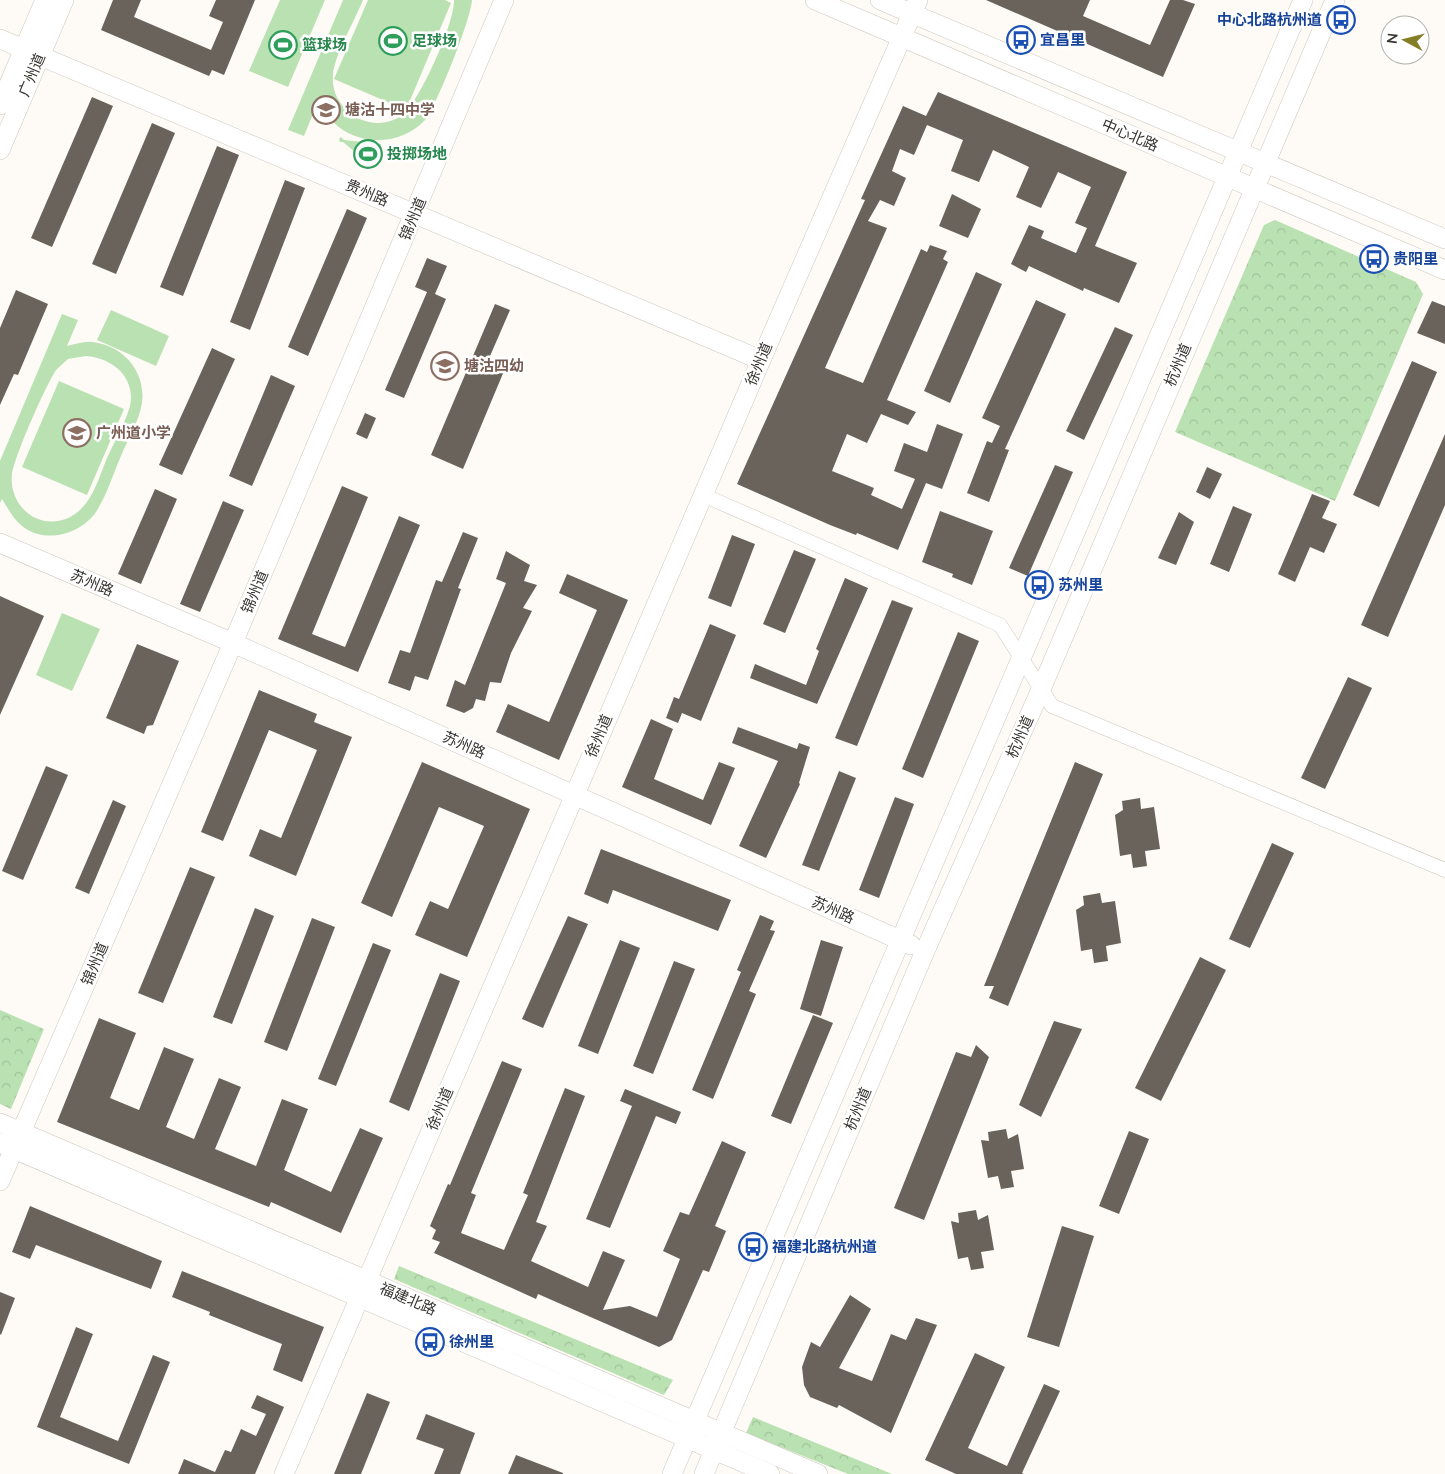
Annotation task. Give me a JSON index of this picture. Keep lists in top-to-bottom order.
{
  "streets": {
    "street": [
      "广州道",
      "中心北路",
      "贵州路",
      "锦州道",
      "徐州道",
      "杭州道",
      "苏州路",
      "福建北路"
    ]
  },
  "crossings": [
    ["广州道", "贵州路"],
    ["中心北路", "徐州道"],
    ["中心北路", "杭州道"],
    ["贵州路", "锦州道"],
    ["贵州路", "徐州道"],
    ["锦州道", "苏州路"],
    ["锦州道", "福建北路"],
    ["徐州道", "苏州路"],
    ["徐州道", "福建北路"],
    ["杭州道", "苏州路"],
    ["杭州道", "福建北路"]
  ],
  "places": {
    "bus stop": [
      "中心北路杭州道",
      "宜昌里",
      "贵阳里",
      "苏州里",
      "福建北路杭州道",
      "徐州里"
    ],
    "sports": ["足球场", "篮球场", "投掷场地"],
    "school or university": ["塘沽十四中学", "塘沽四幼", "广州道小学"]
  },
  "north": "left"
}
